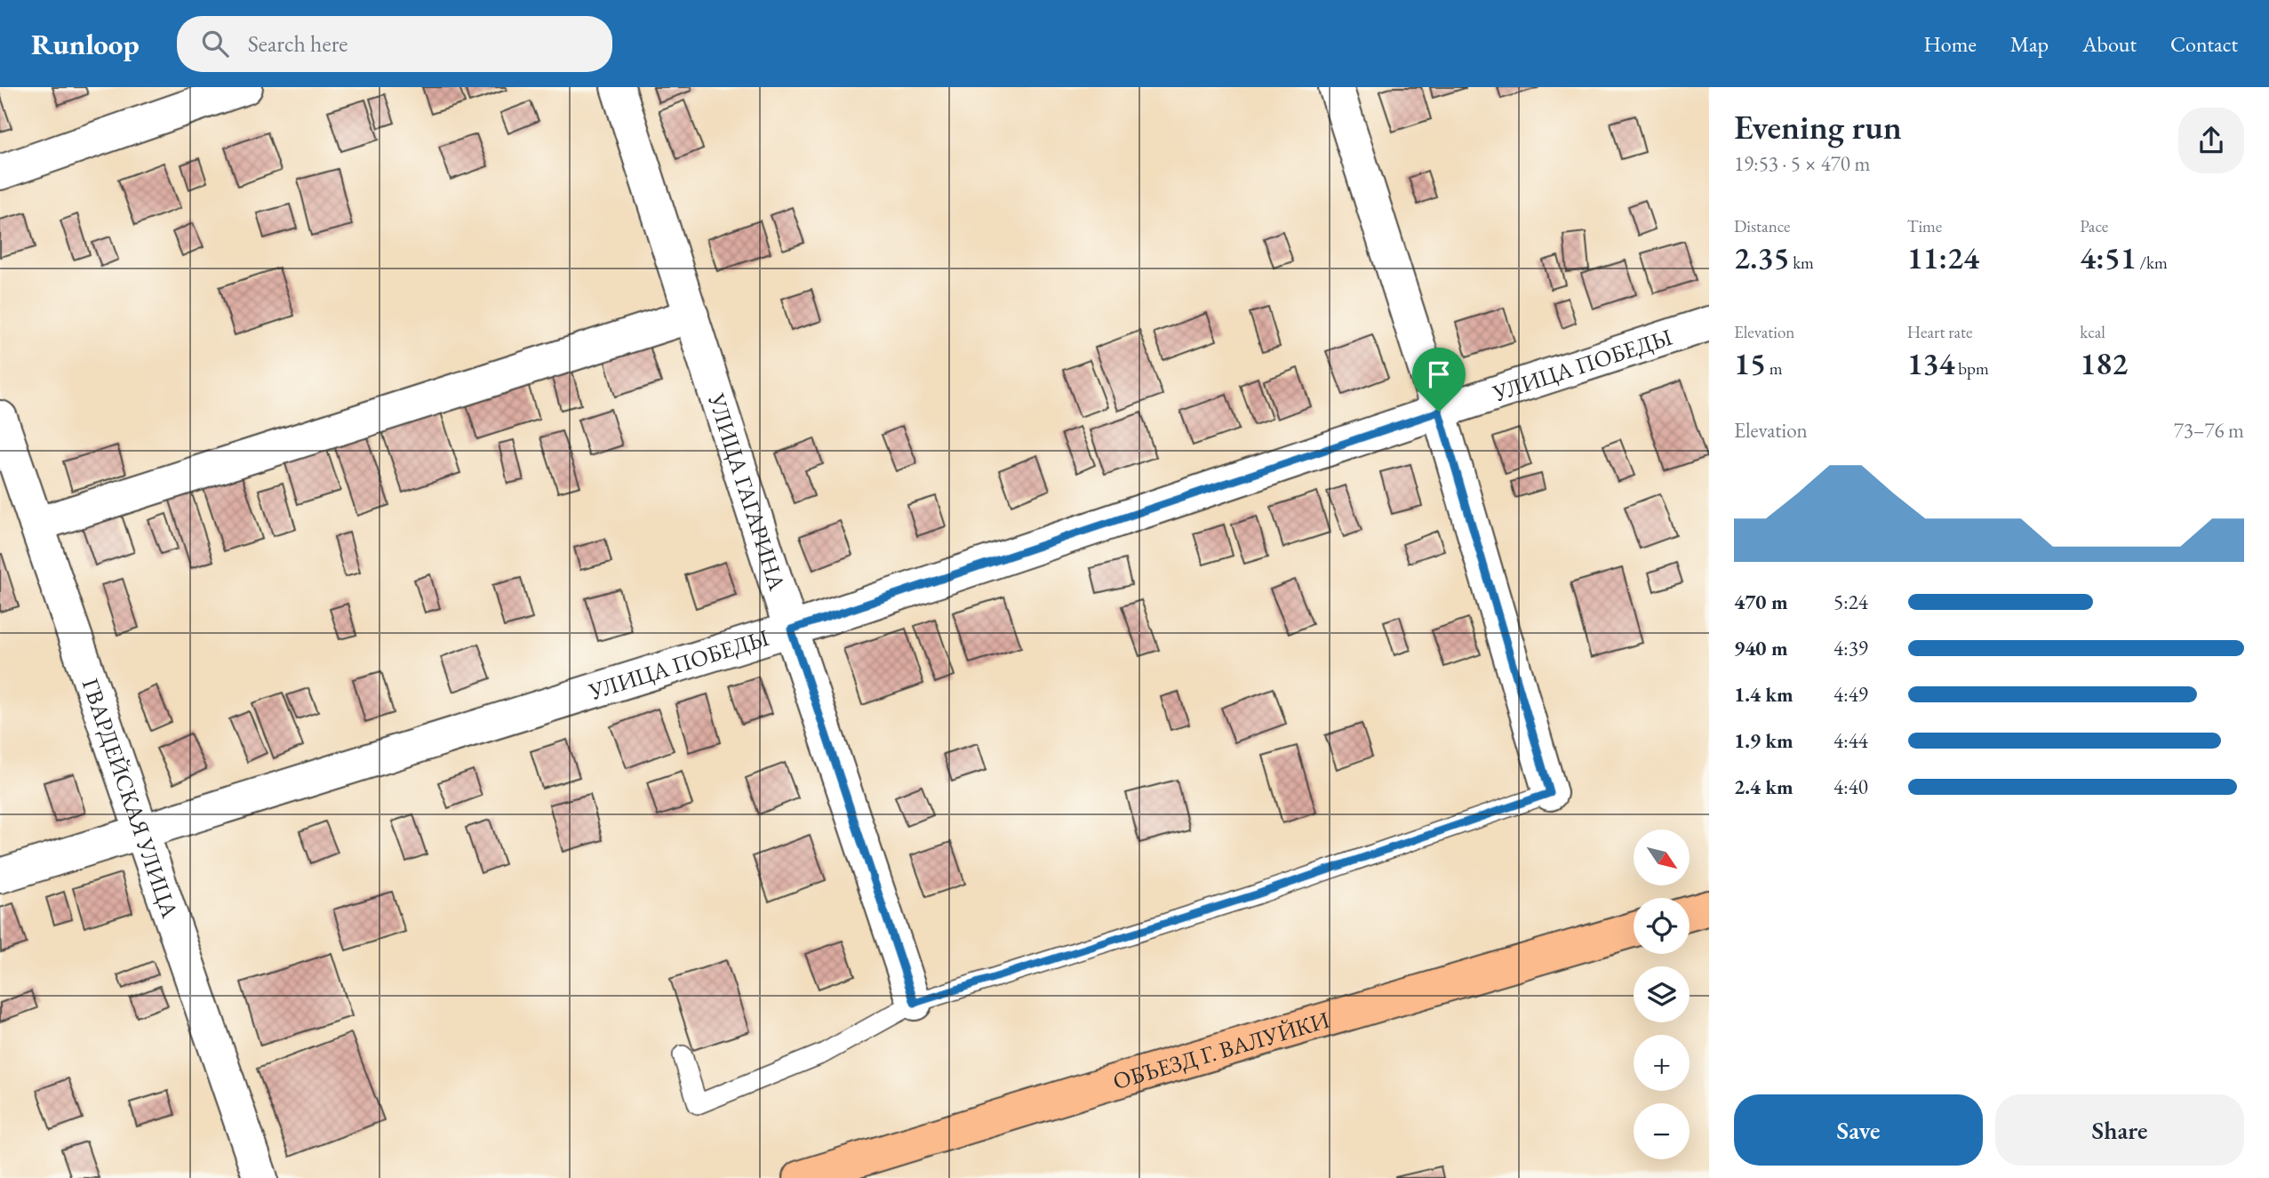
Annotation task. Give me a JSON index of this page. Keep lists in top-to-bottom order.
{
  "streets": {
    "main road": ["ОБЪЕЗД Г. ВАЛУЙКИ"],
    "street": ["УЛИЦА ПОБЕДЫ", "УЛИЦА ГАГАРИНА", "ГВАРДЕЙСКАЯ УЛИЦА"]
  },
  "crossings": [
    ["УЛИЦА ПОБЕДЫ", "УЛИЦА ГАГАРИНА"],
    ["УЛИЦА ПОБЕДЫ", "ГВАРДЕЙСКАЯ УЛИЦА"]
  ],
  "north": "bottom right",
  "page": {
    "header": "Runloop",
    "search": "Search here",
    "nav": [
      "Home",
      "Map",
      "About",
      "Contact"
    ],
    "heading": ["Evening run", "19:53 · 5 × 470 m"],
    "stats": [
      ["Distance", "2.35 km"],
      ["Time", "11:24"],
      ["Pace", "4:51 /km"],
      ["Elevation", "15 m"],
      ["Heart rate", "134 bpm"],
      ["kcal", "182"]
    ],
    "chart": ["Elevation", "73–76 m"],
    "list": [
      {
        "name": "470 m",
        "note": "5:24"
      },
      {
        "name": "940 m",
        "note": "4:39"
      },
      {
        "name": "1.4 km",
        "note": "4:49"
      },
      {
        "name": "1.9 km",
        "note": "4:44"
      },
      {
        "name": "2.4 km",
        "note": "4:40"
      }
    ],
    "map_buttons": ["+", "−"],
    "buttons": ["Save", "Share"]
  }
}
